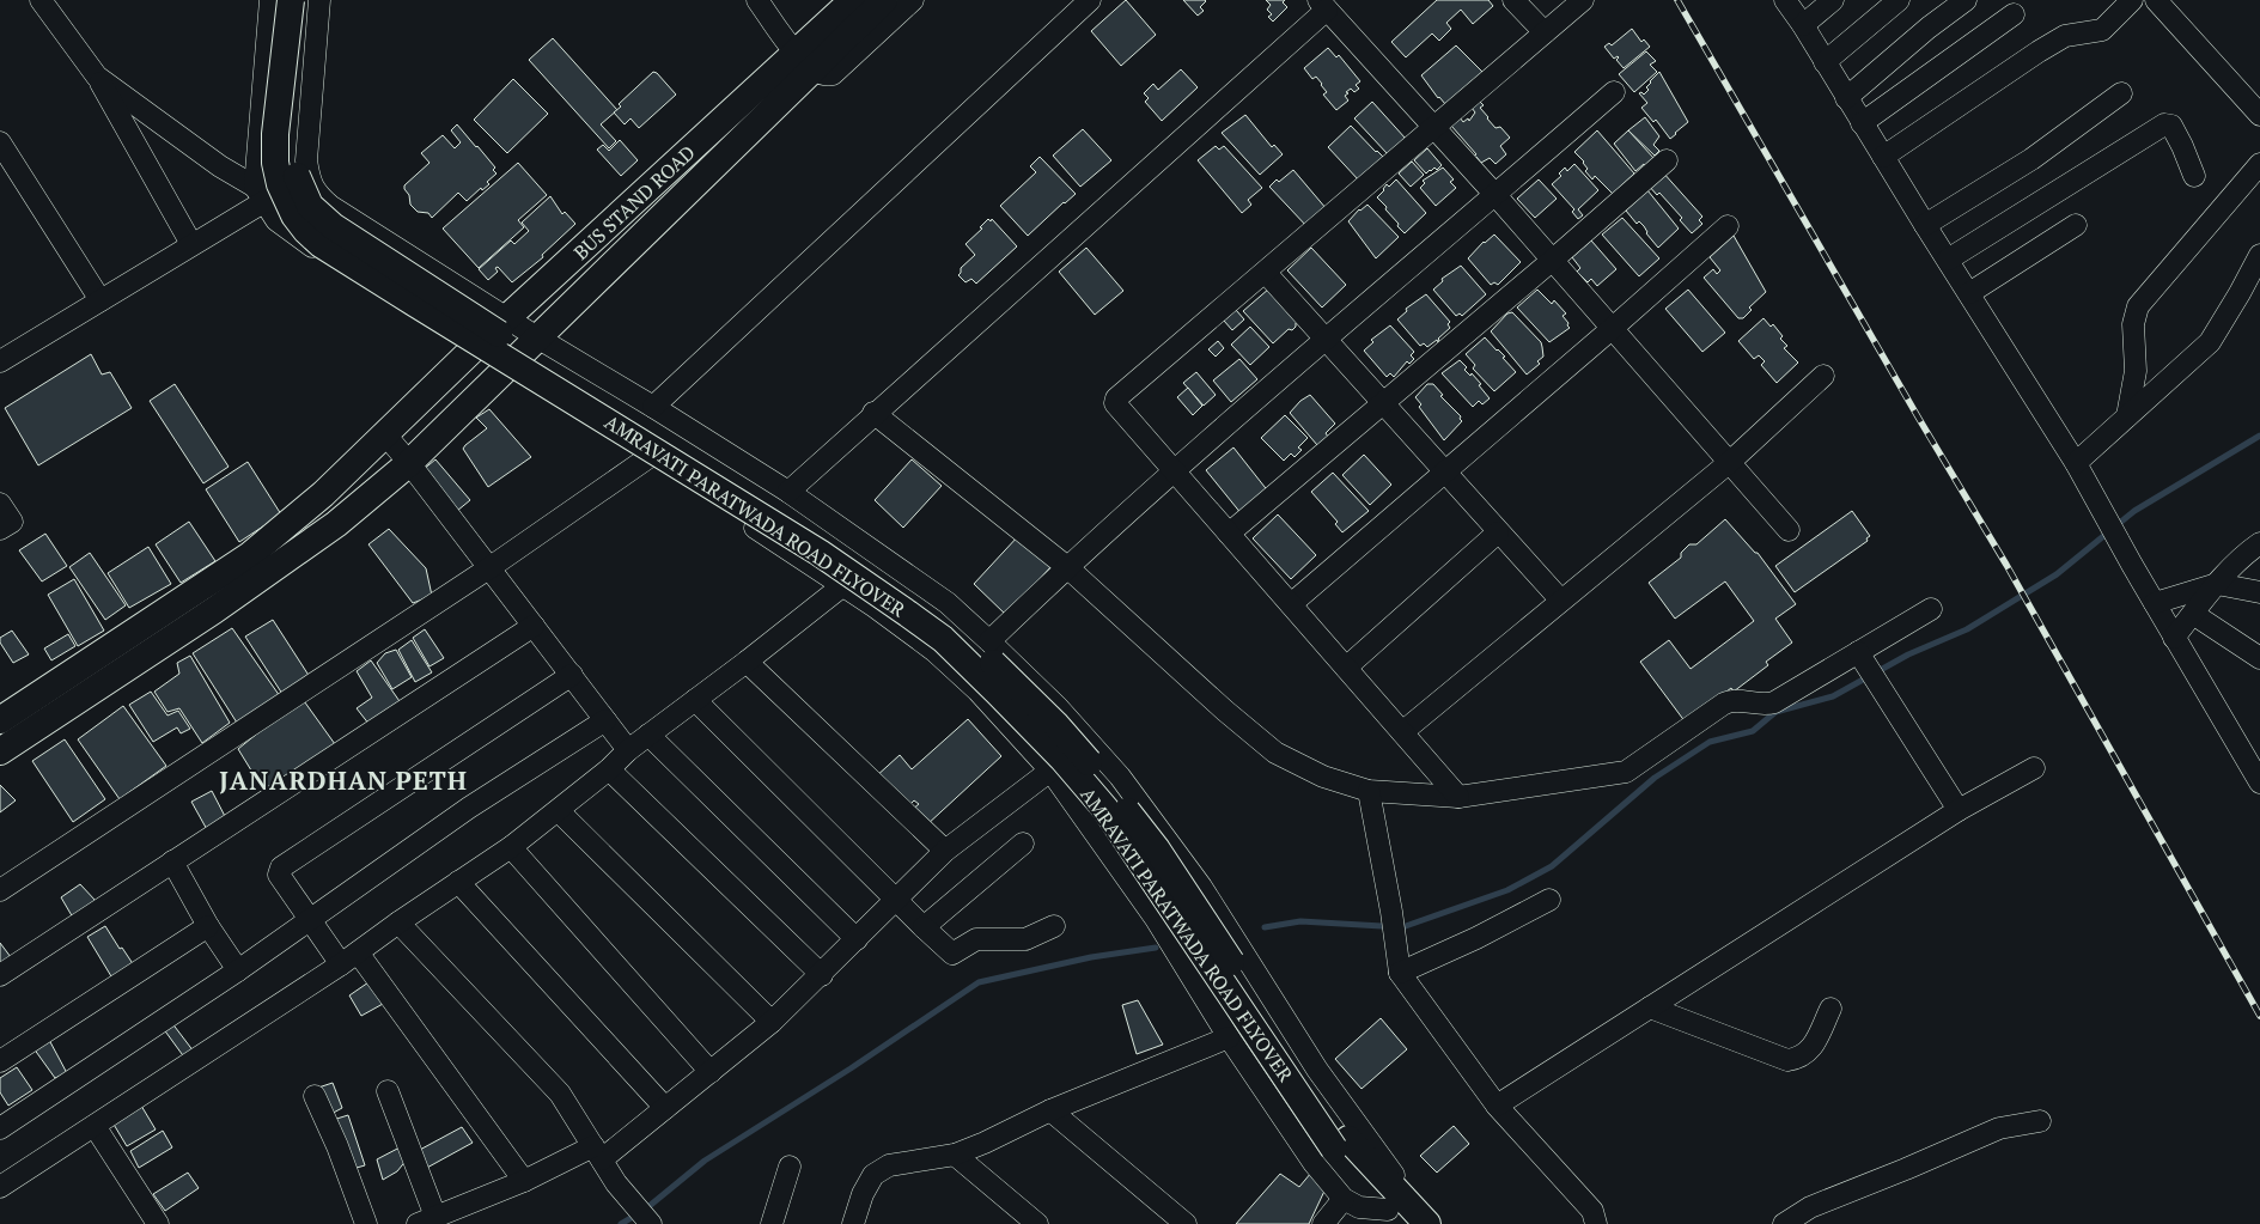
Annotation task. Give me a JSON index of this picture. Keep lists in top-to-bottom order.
{
  "streets": {
    "main road": ["BUS STAND ROAD", "AMRAVATI PARATWADA ROAD FLYOVER"]
  },
  "districts": ["JANARDHAN PETH"]
}
